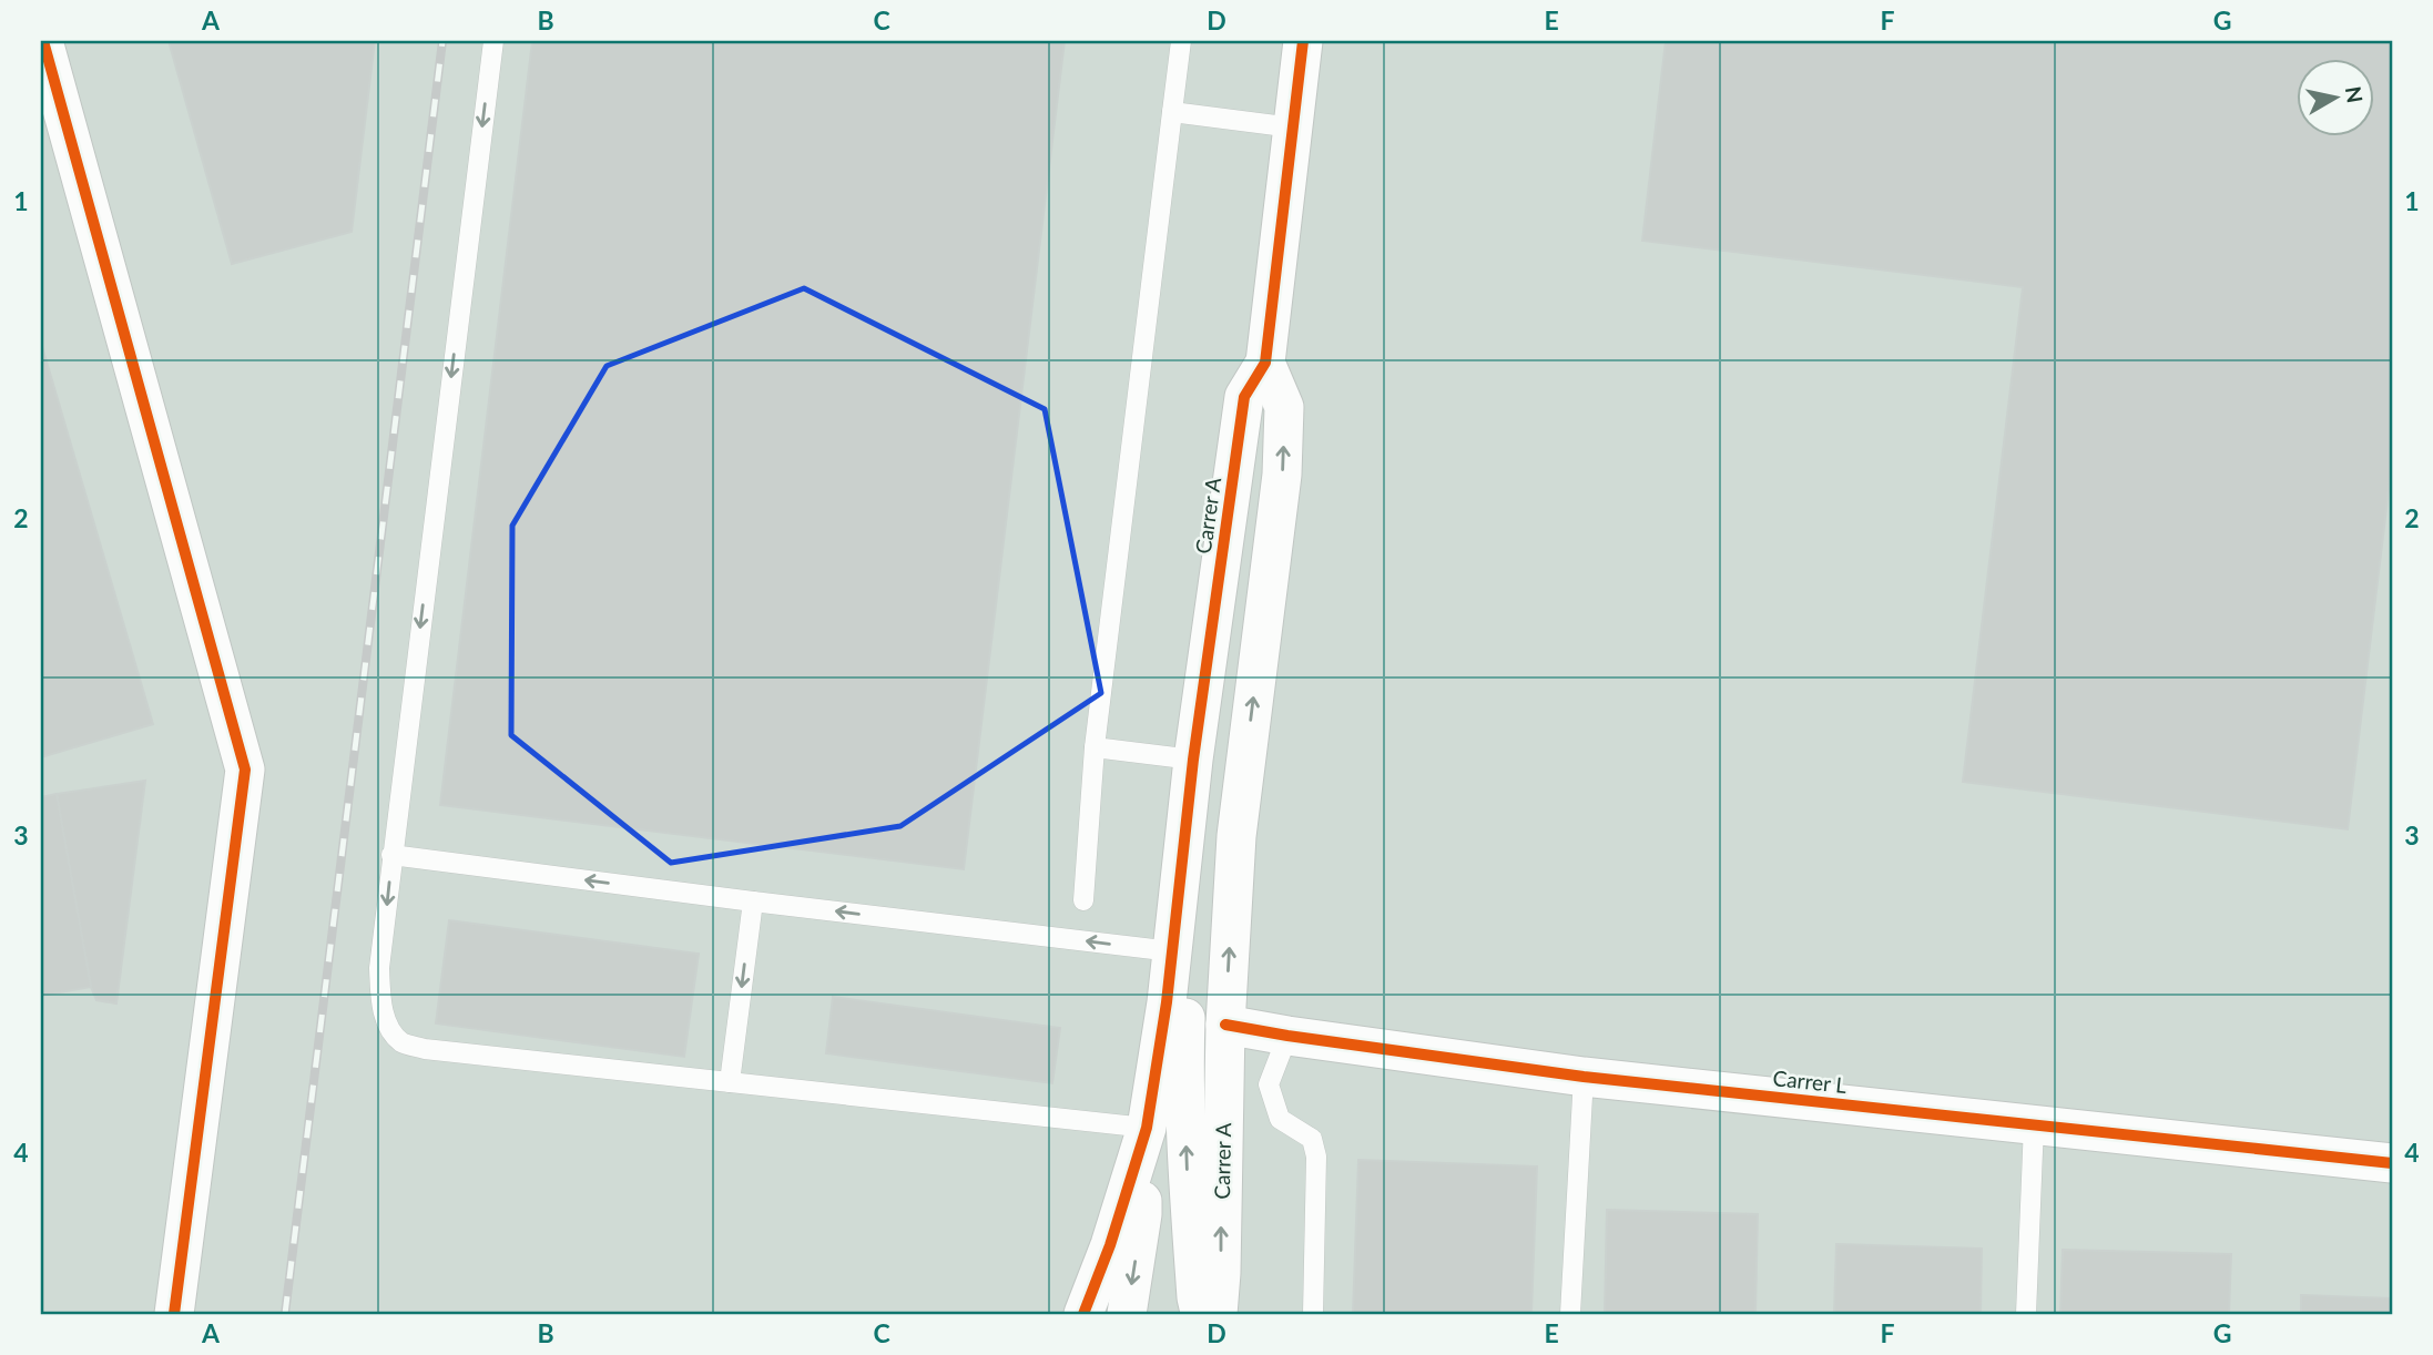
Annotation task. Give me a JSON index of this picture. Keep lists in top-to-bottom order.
{
  "streets": {
    "street": ["Carrer A", "Carrer L"]
  },
  "crossings": [
    ["Carrer A", "Carrer L"]
  ],
  "north": "right",
  "grid": {
    "columns": [
      "A",
      "B",
      "C",
      "D",
      "E",
      "F",
      "G"
    ],
    "rows": [
      "1",
      "2",
      "3",
      "4"
    ]
  }
}
